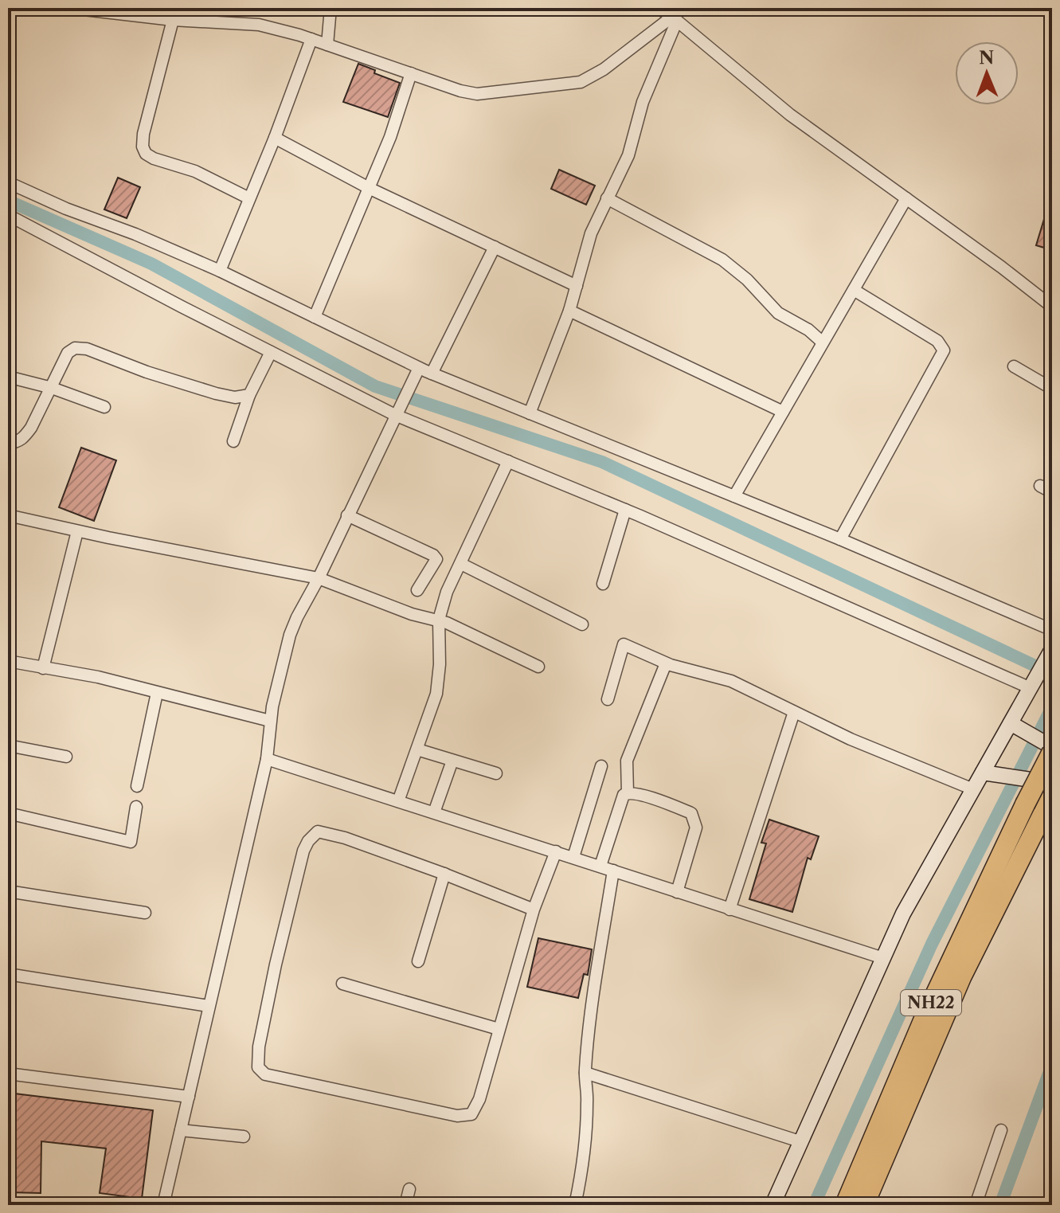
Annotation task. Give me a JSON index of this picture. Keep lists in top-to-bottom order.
{
  "streets": {
    "highway": ["NH22"]
  },
  "north": "top"
}
